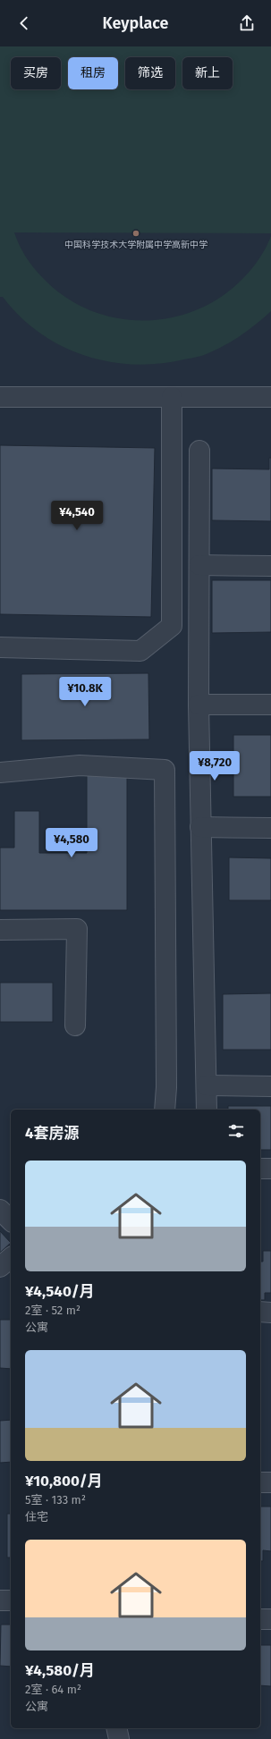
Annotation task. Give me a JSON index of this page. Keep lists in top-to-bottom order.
{
  "places": ["中国科学技术大学附属中学高新中学"],
  "page": {
    "header": "Keyplace",
    "chip": [
      "买房",
      "租房",
      "筛选",
      "新上"
    ],
    "price": [
      "¥4,540",
      "¥10.8K",
      "¥8,720",
      "¥4,580"
    ],
    "heading": "4套房源",
    "list": [
      {
        "name": "¥4,540/月",
        "note": "2室 · 52 m² · 公寓"
      },
      {
        "name": "¥10,800/月",
        "note": "5室 · 133 m² · 住宅"
      },
      {
        "name": "¥4,580/月",
        "note": "2室 · 64 m² · 公寓"
      }
    ]
  }
}
